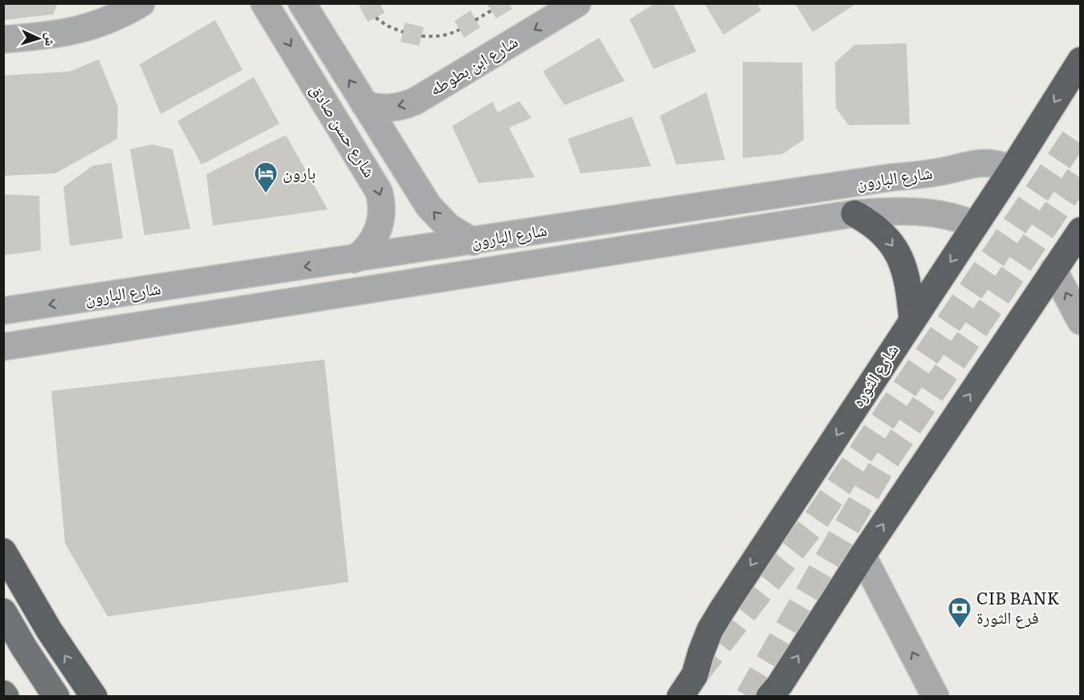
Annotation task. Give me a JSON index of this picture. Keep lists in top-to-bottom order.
{
  "streets": {
    "highway": ["شارع الثوره"],
    "street": ["شارع ابن بطوطه", "شارع حسن صادق", "شارع البارون"]
  },
  "crossings": [
    ["شارع ابن بطوطه", "شارع حسن صادق"],
    ["شارع حسن صادق", "شارع البارون"],
    ["شارع البارون", "شارع الثوره"]
  ],
  "one_way": ["شارع ابن بطوطه"],
  "places": {
    "hotel": ["بارون"],
    "bank": ["CIB BANK فرع الثورة"]
  },
  "north": "right"
}
